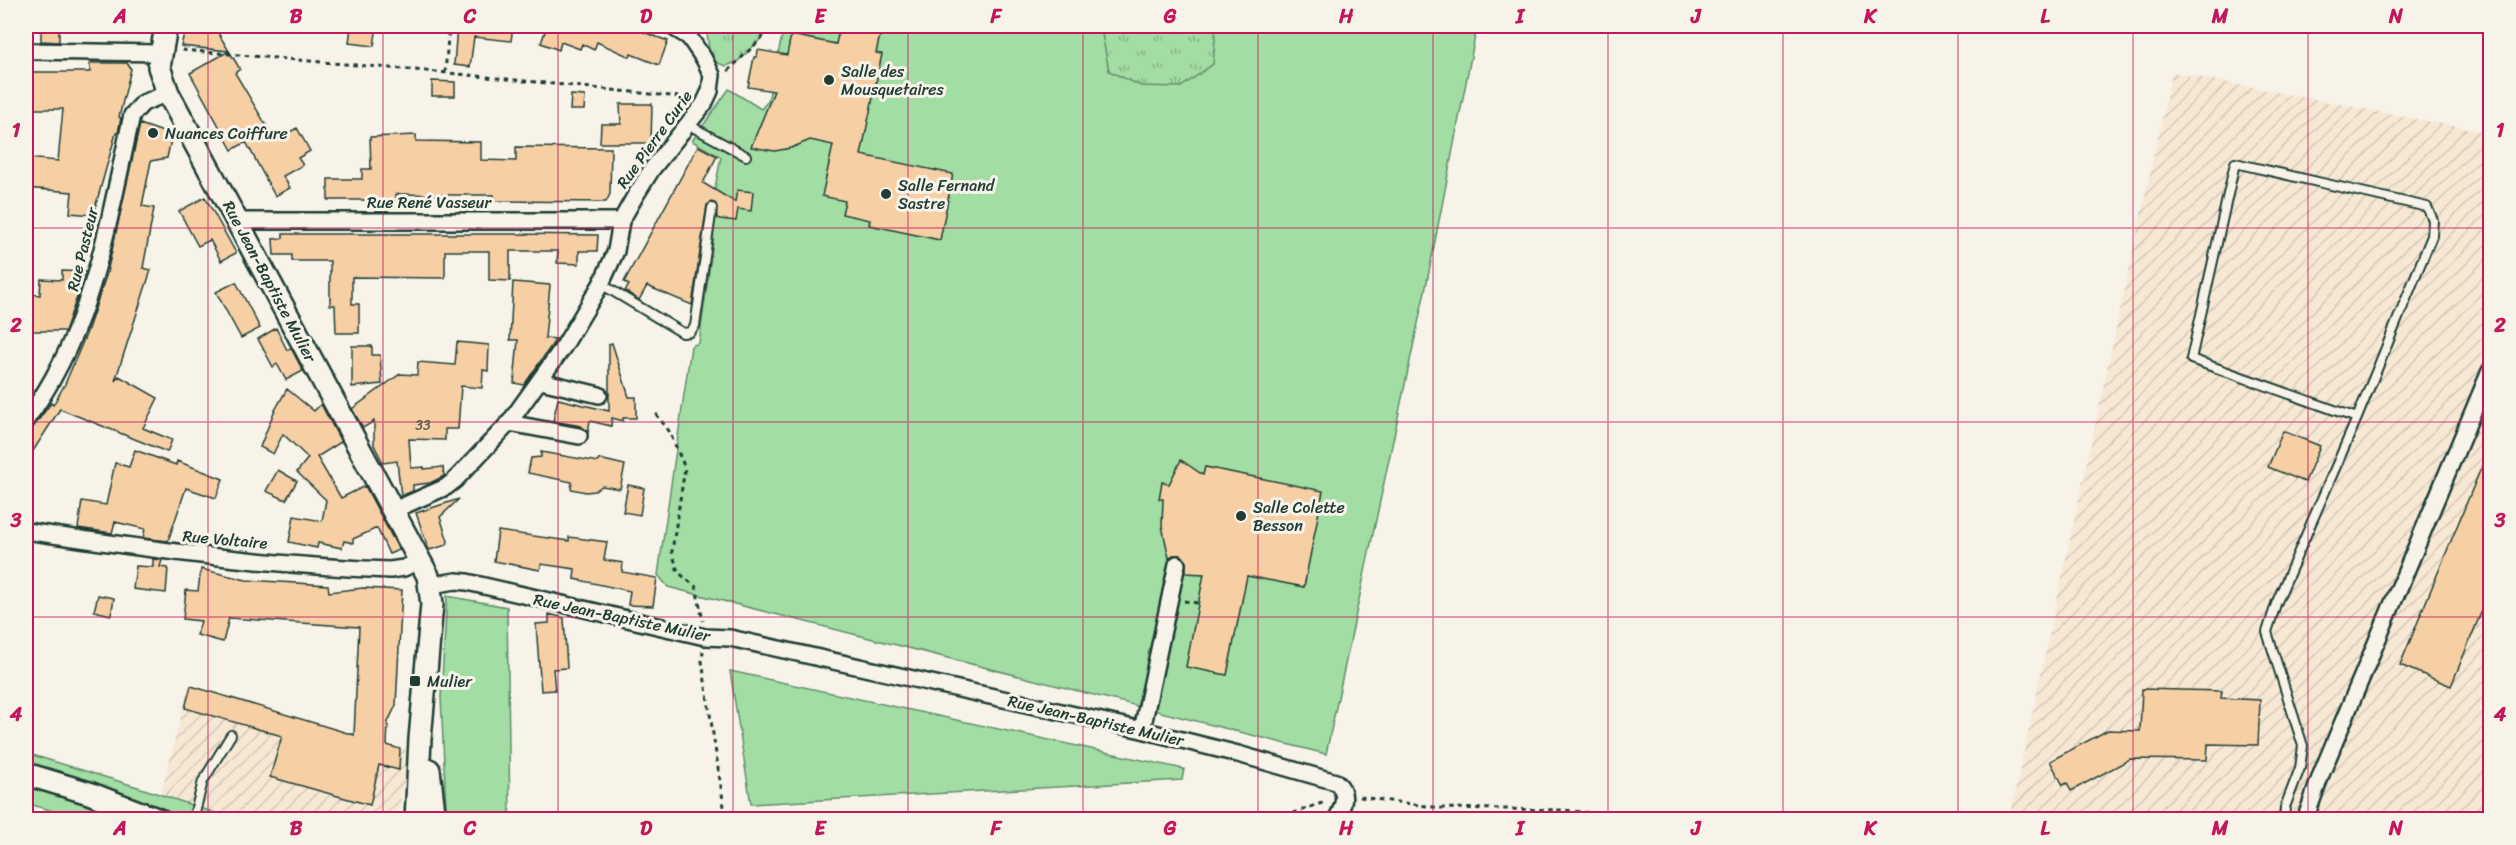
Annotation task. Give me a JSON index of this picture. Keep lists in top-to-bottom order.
{
  "streets": {
    "main road": ["Rue Jean-Baptiste Mulier"],
    "street": [
      "Rue Pierre Curie",
      "Rue René Vasseur",
      "Rue Pasteur",
      "Rue Voltaire"
    ]
  },
  "crossings": [
    ["Rue Pierre Curie", "Rue René Vasseur"],
    ["Rue Pierre Curie", "Rue Jean-Baptiste Mulier"],
    ["Rue René Vasseur", "Rue Jean-Baptiste Mulier"],
    ["Rue Pasteur", "Rue Jean-Baptiste Mulier"],
    ["Rue Jean-Baptiste Mulier", "Rue Voltaire"]
  ],
  "places": {
    "other": [
      "Salle des Mousquetaires",
      "Nuances Coiffure",
      "Salle Fernand Sastre",
      "Salle Colette Besson"
    ],
    "transit": ["Mulier"]
  },
  "house_numbers": ["33"],
  "grid": {
    "columns": [
      "A",
      "B",
      "C",
      "D",
      "E",
      "F",
      "G",
      "H",
      "I",
      "J",
      "K",
      "L",
      "M",
      "N"
    ],
    "rows": [
      "1",
      "2",
      "3",
      "4"
    ]
  }
}
